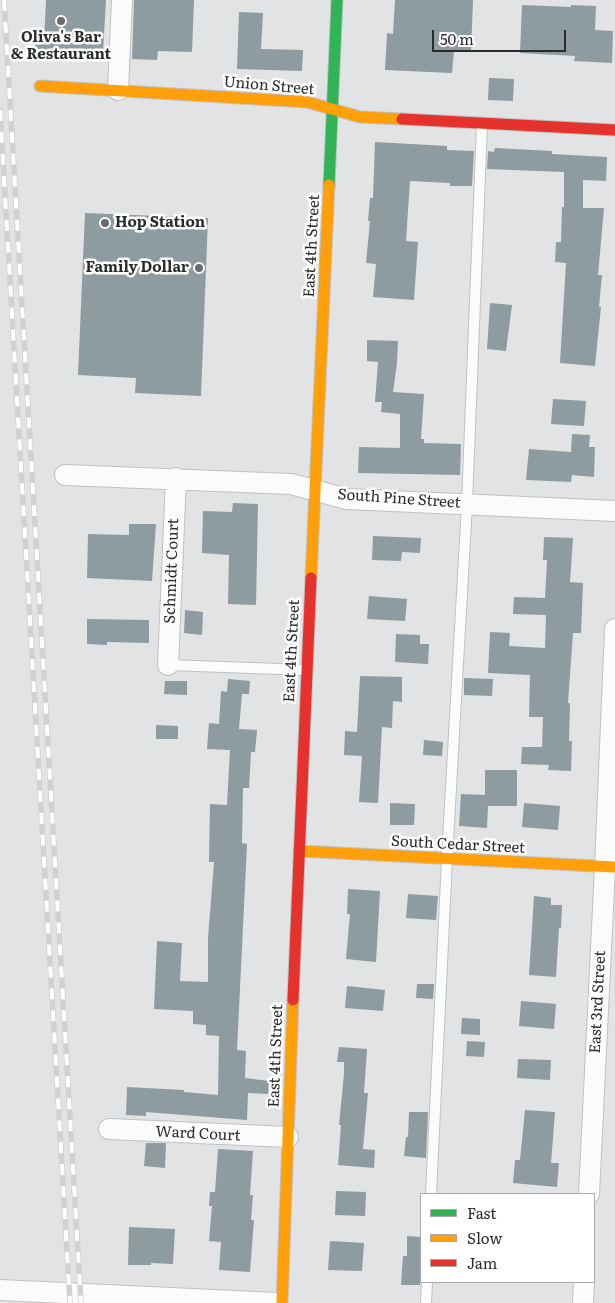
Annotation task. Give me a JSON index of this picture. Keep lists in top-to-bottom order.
{
  "streets": {
    "street": [
      "Union Street",
      "East 4th Street",
      "South Pine Street",
      "Schmidt Court",
      "South Cedar Street",
      "East 3rd Street",
      "Ward Court"
    ]
  },
  "crossings": [
    ["Union Street", "East 4th Street"],
    ["East 4th Street", "South Pine Street"],
    ["East 4th Street", "South Cedar Street"],
    ["East 4th Street", "Ward Court"],
    ["South Pine Street", "Schmidt Court"],
    ["South Cedar Street", "East 3rd Street"]
  ],
  "places": ["Oliva's Bar & Restaurant", "Hop Station", "Family Dollar"],
  "legend": ["Fast", "Slow", "Jam"],
  "scale_bar": "50 m"
}
